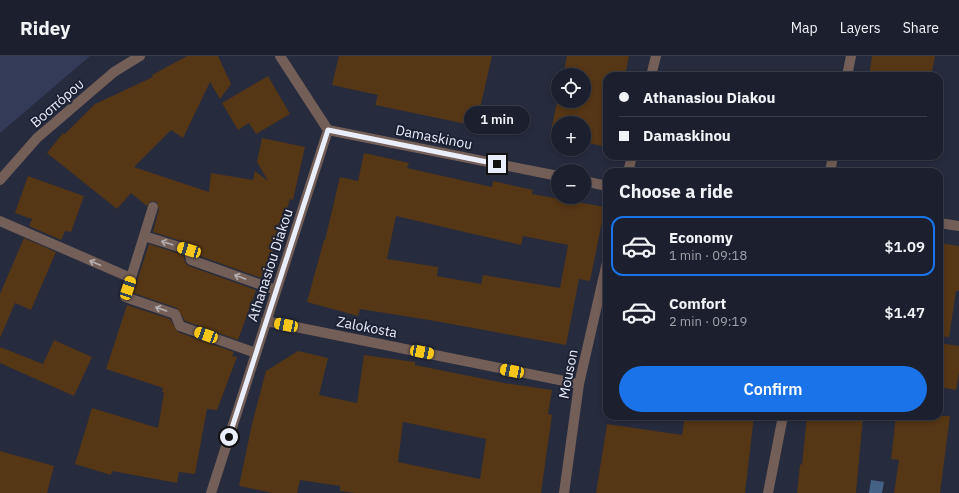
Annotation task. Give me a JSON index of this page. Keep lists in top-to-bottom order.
{
  "streets": {
    "street": [
      "Βοσπόρου",
      "Damaskinou",
      "Athanasiou Diakou",
      "Zalokosta",
      "Mouson"
    ]
  },
  "crossings": [
    ["Damaskinou", "Athanasiou Diakou"],
    ["Athanasiou Diakou", "Zalokosta"],
    ["Zalokosta", "Mouson"]
  ],
  "page": {
    "header": "Ridey",
    "nav": ["Map", "Layers", "Share"],
    "map_buttons": ["+", "−"],
    "banner": ["Athanasiou Diakou", "Damaskinou"],
    "bubble": "1 min",
    "heading": "Choose a ride",
    "list": [
      {
        "name": "Economy",
        "note": "1 min · 09:18",
        "value": "$1.09"
      },
      {
        "name": "Comfort",
        "note": "2 min · 09:19",
        "value": "$1.47"
      }
    ],
    "buttons": "Confirm"
  }
}
